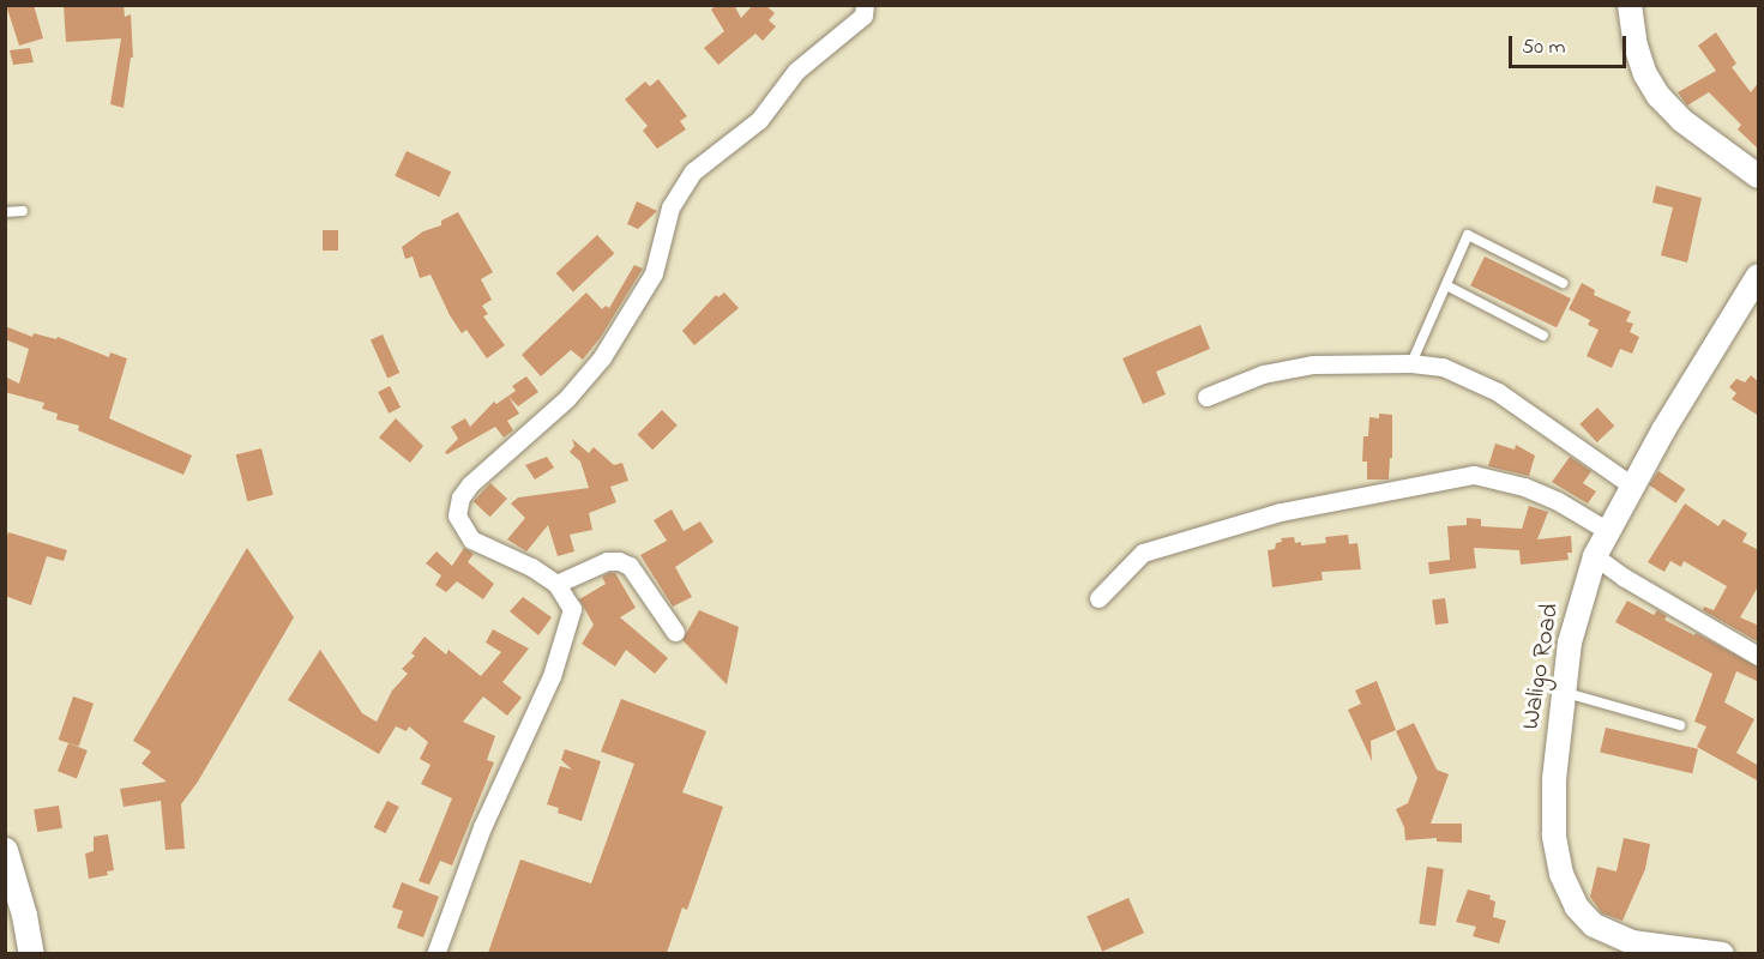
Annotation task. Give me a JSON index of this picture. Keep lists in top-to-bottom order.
{
  "streets": {
    "street": ["Waligo Road"]
  },
  "scale_bar": "50 m"
}
